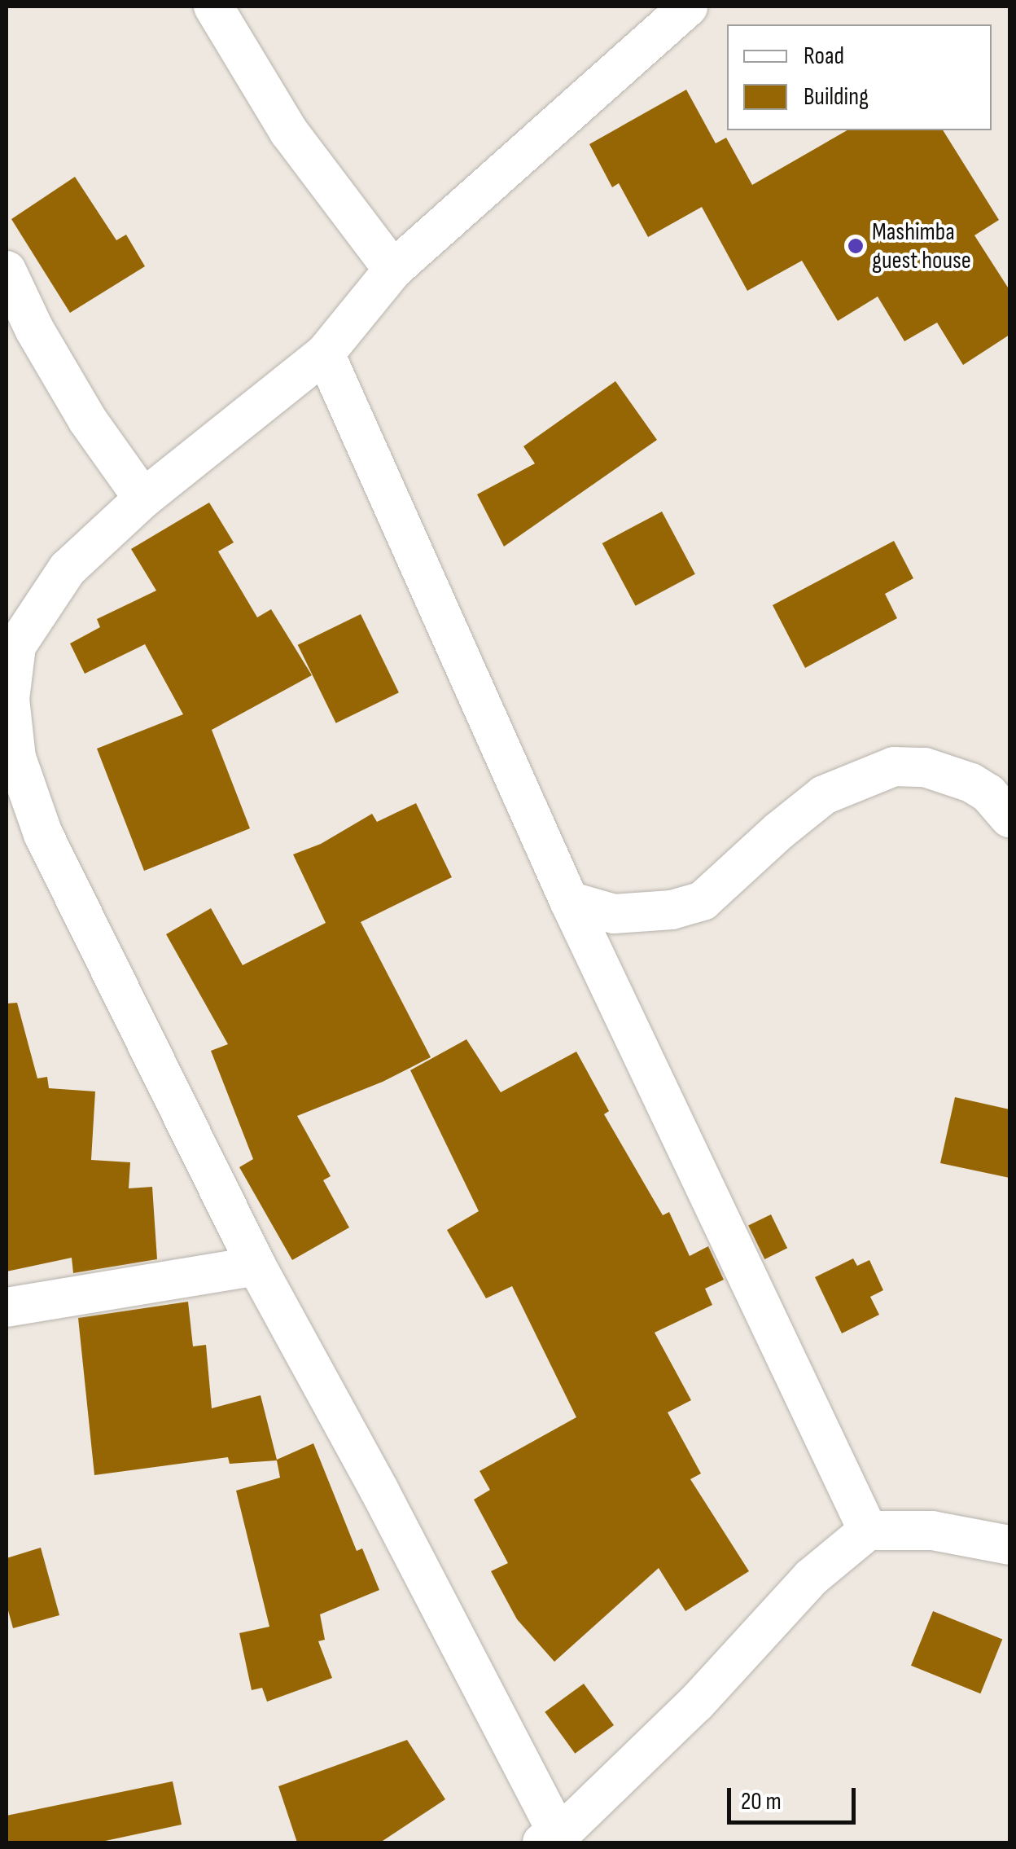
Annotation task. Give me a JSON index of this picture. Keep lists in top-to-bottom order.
{
  "places": ["Mashimba guest house"],
  "legend": ["Road", "Building"],
  "scale_bar": "20 m"
}
